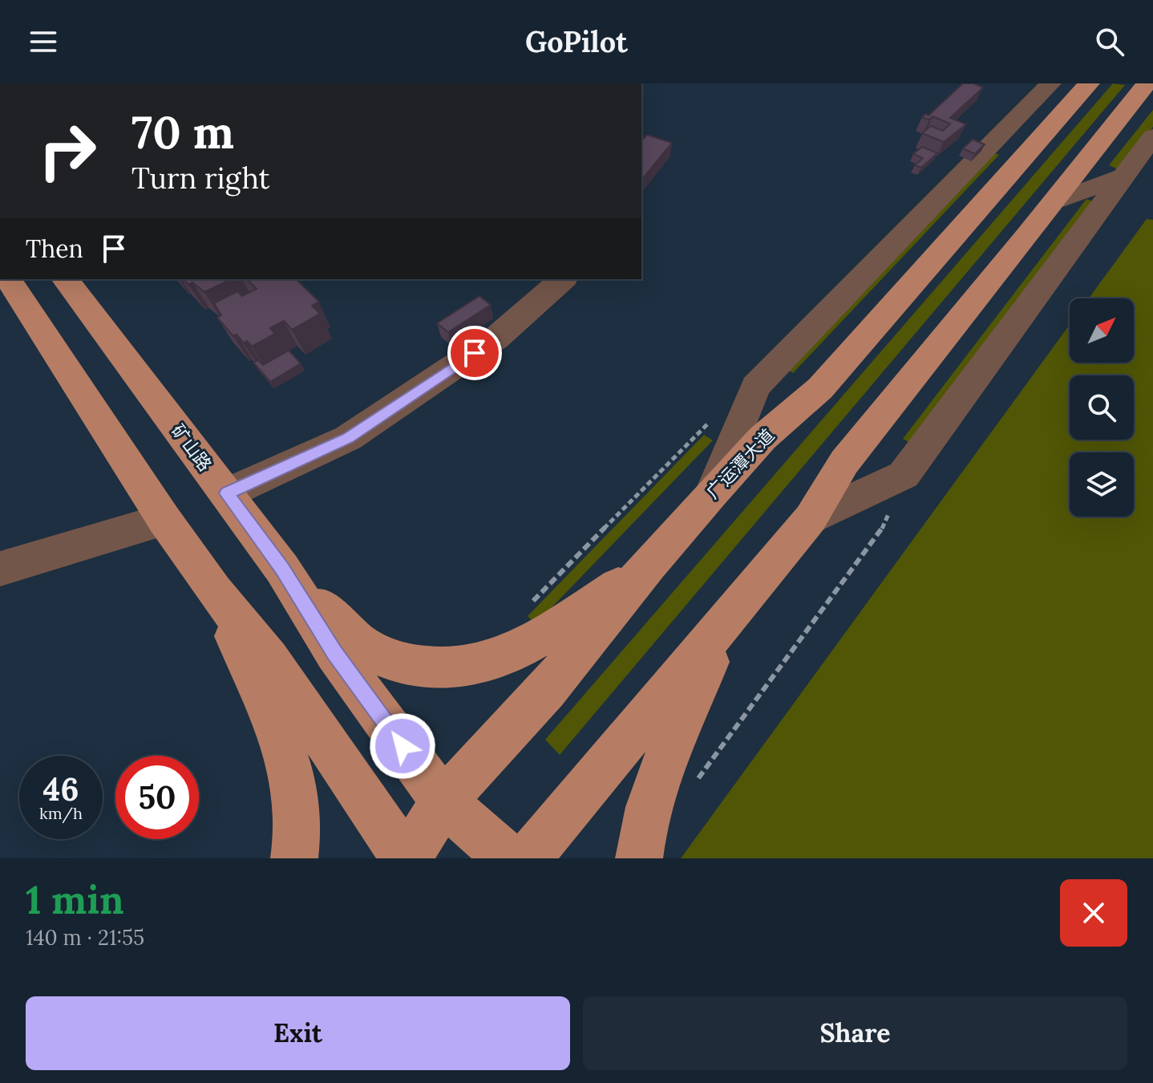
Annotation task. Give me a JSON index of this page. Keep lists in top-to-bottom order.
{
  "streets": {
    "main road": ["矿山路", "广运潭大道"]
  },
  "crossings": [
    ["矿山路", "广运潭大道"]
  ],
  "north": "top right",
  "page": {
    "header": "GoPilot",
    "turn": ["70 m", "Turn right"],
    "then": "Then",
    "speed": "46 km/h",
    "limit": "50",
    "heading": ["1 min", "140 m · 21:55"],
    "buttons": ["Exit", "Share"]
  }
}
